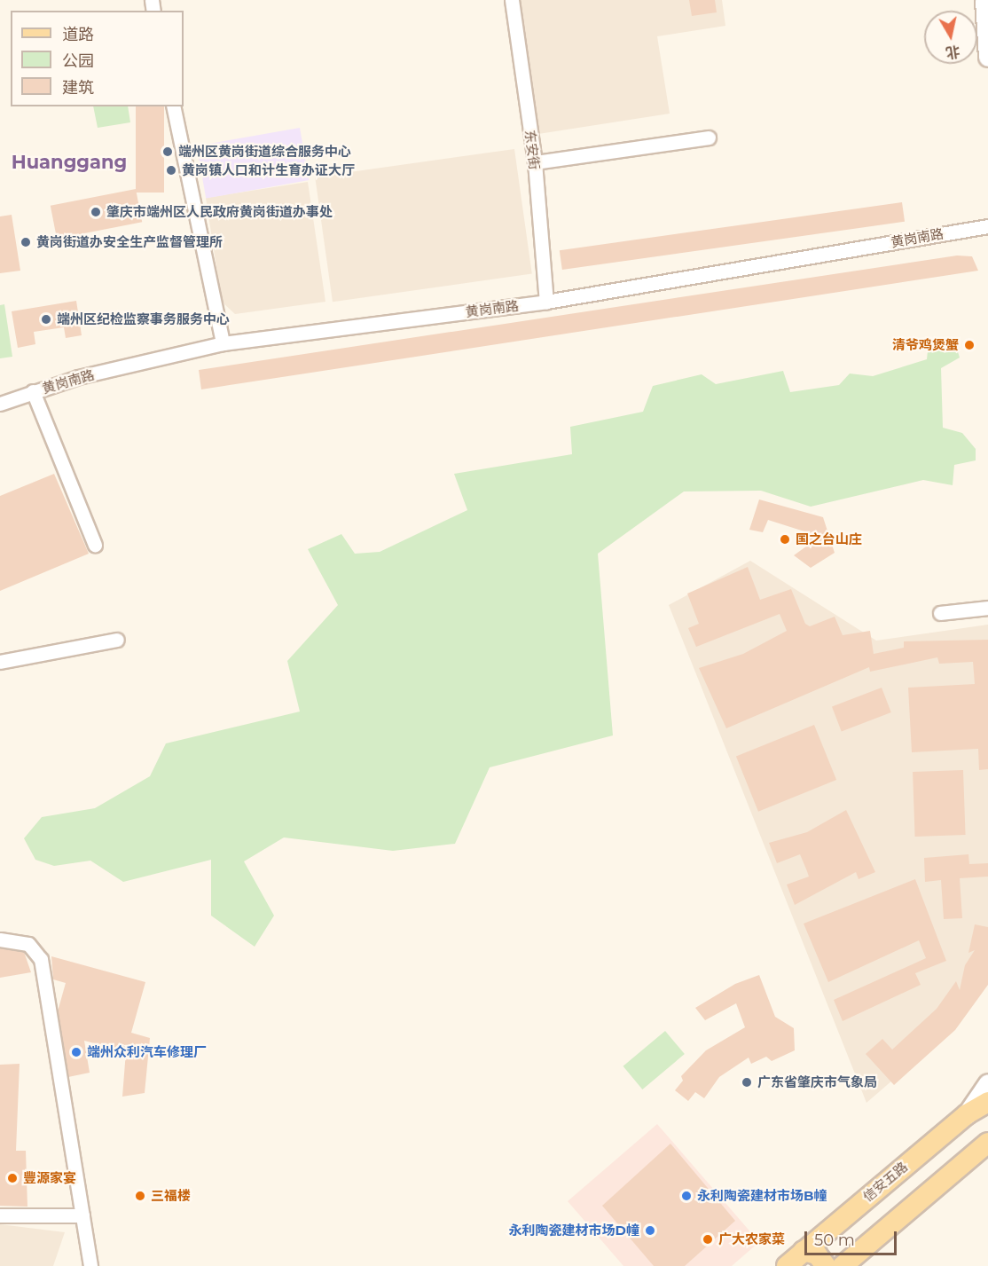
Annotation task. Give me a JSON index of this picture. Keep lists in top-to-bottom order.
{
  "streets": {
    "main road": ["信安五路"],
    "street": ["东安街", "黄岗南路"]
  },
  "crossings": [
    ["东安街", "黄岗南路"]
  ],
  "districts": ["Huanggang"],
  "places": [
    "端州区黄岗街道综合服务中心",
    "黄岗镇人口和计生育办证大厅",
    "肇庆市端州区人民政府黄岗街道办事处",
    "黄岗街道办安全生产监督管理所",
    "端州区纪检监察事务服务中心",
    "清爷鸡煲蟹",
    "国之台山庄",
    "端州众利汽车修理厂",
    "广东省肇庆市气象局",
    "豐源家宴",
    "三福楼",
    "永利陶瓷建材市场B幢",
    "永利陶瓷建材市场D幢",
    "广大农家菜"
  ],
  "legend": ["道路", "公园", "建筑"],
  "scale_bar": "50 m",
  "north": "bottom"
}
